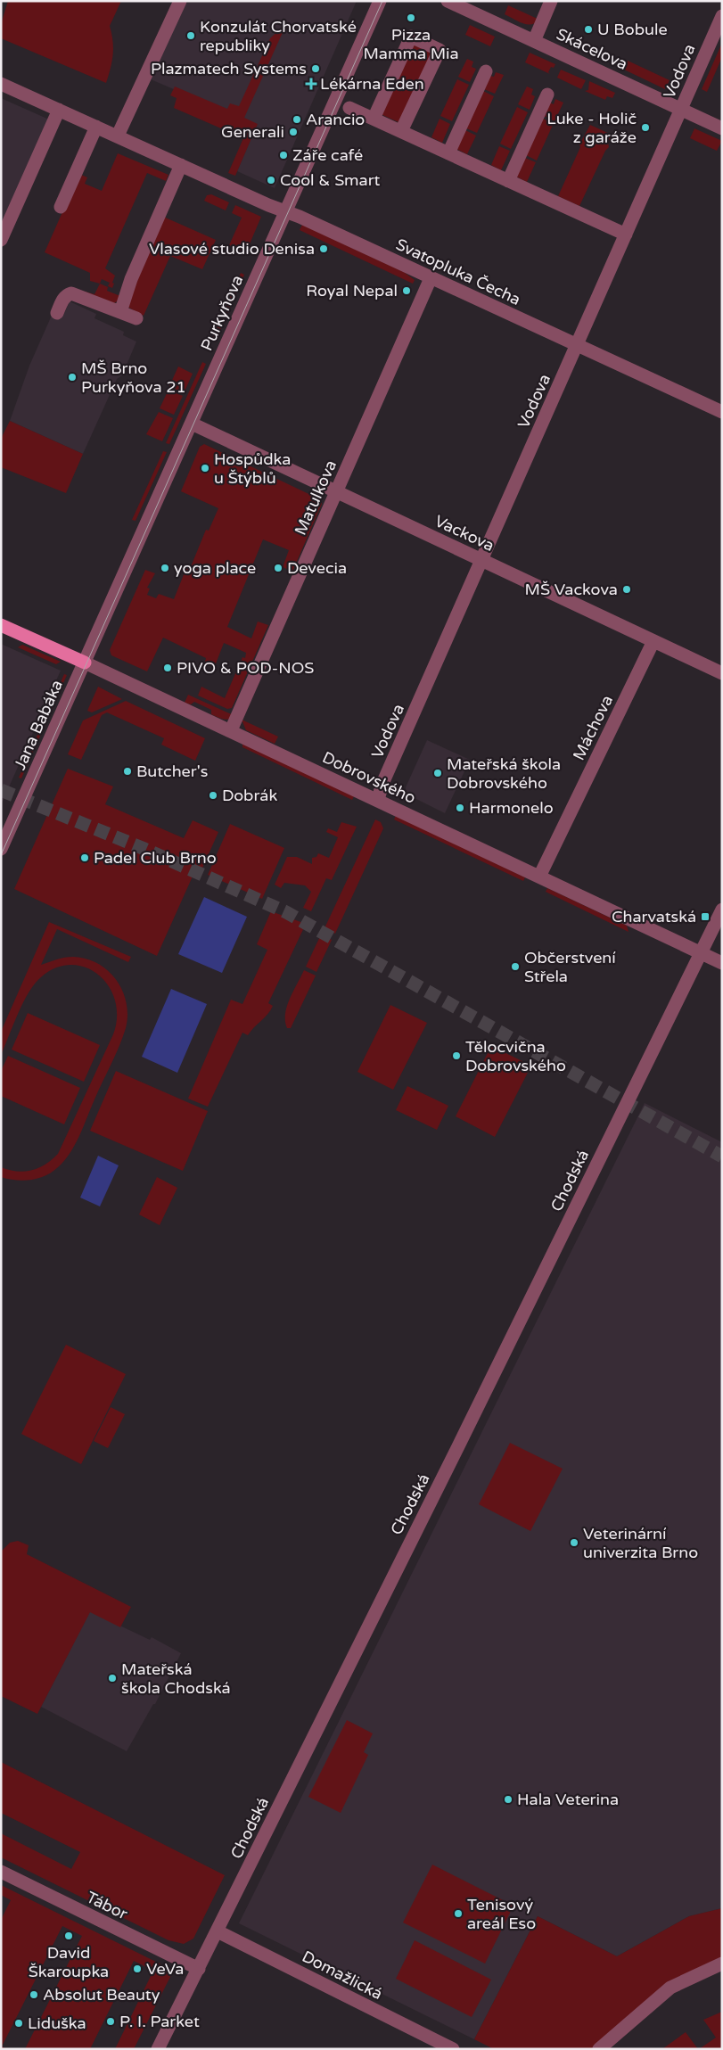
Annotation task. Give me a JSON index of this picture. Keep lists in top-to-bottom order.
{
  "streets": {
    "main road": ["Dobrovského"],
    "street": [
      "Skácelova",
      "Vodova",
      "Svatopluka Čecha",
      "Purkyňova",
      "Matulkova",
      "Vackova",
      "Jana Babáka",
      "Máchova",
      "Chodská",
      "Tábor",
      "Domažlická"
    ]
  },
  "crossings": [
    ["Skácelova", "Vodova"],
    ["Vodova", "Svatopluka Čecha"],
    ["Vodova", "Vackova"],
    ["Vodova", "Dobrovského"],
    ["Svatopluka Čecha", "Purkyňova"],
    ["Svatopluka Čecha", "Matulkova"],
    ["Purkyňova", "Vackova"],
    ["Purkyňova", "Jana Babáka"],
    ["Purkyňova", "Dobrovského"],
    ["Matulkova", "Vackova"],
    ["Matulkova", "Dobrovského"],
    ["Vackova", "Máchova"],
    ["Jana Babáka", "Dobrovského"],
    ["Máchova", "Dobrovského"],
    ["Dobrovského", "Chodská"],
    ["Chodská", "Tábor"],
    ["Chodská", "Domažlická"]
  ],
  "places": {
    "other": [
      "Pizza Mamma Mia",
      "U Bobule",
      "Konzulát Chorvatské republiky",
      "Plazmatech Systems",
      "Arancio",
      "Luke - Holič z garáže",
      "Generali",
      "Záře café",
      "Cool & Smart",
      "Vlasové studio Denisa",
      "Royal Nepal",
      "MŠ Brno Purkyňova 21",
      "Hospůdka u Štýblů",
      "yoga place",
      "Devecia",
      "MŠ Vackova",
      "PIVO & POD-NOS",
      "Butcher's",
      "Mateřská škola Dobrovského",
      "Dobrák",
      "Harmonelo",
      "Padel Club Brno",
      "Občerstvení Střela",
      "Tělocvična Dobrovského",
      "Veterinární univerzita Brno",
      "Mateřská škola Chodská",
      "Hala Veterina",
      "Tenisový areál Eso",
      "David Škaroupka",
      "VeVa",
      "Absolut Beauty",
      "P. I. Parket",
      "Liduška"
    ],
    "health": ["Lékárna Eden"],
    "transit": ["Charvatská"]
  }
}
